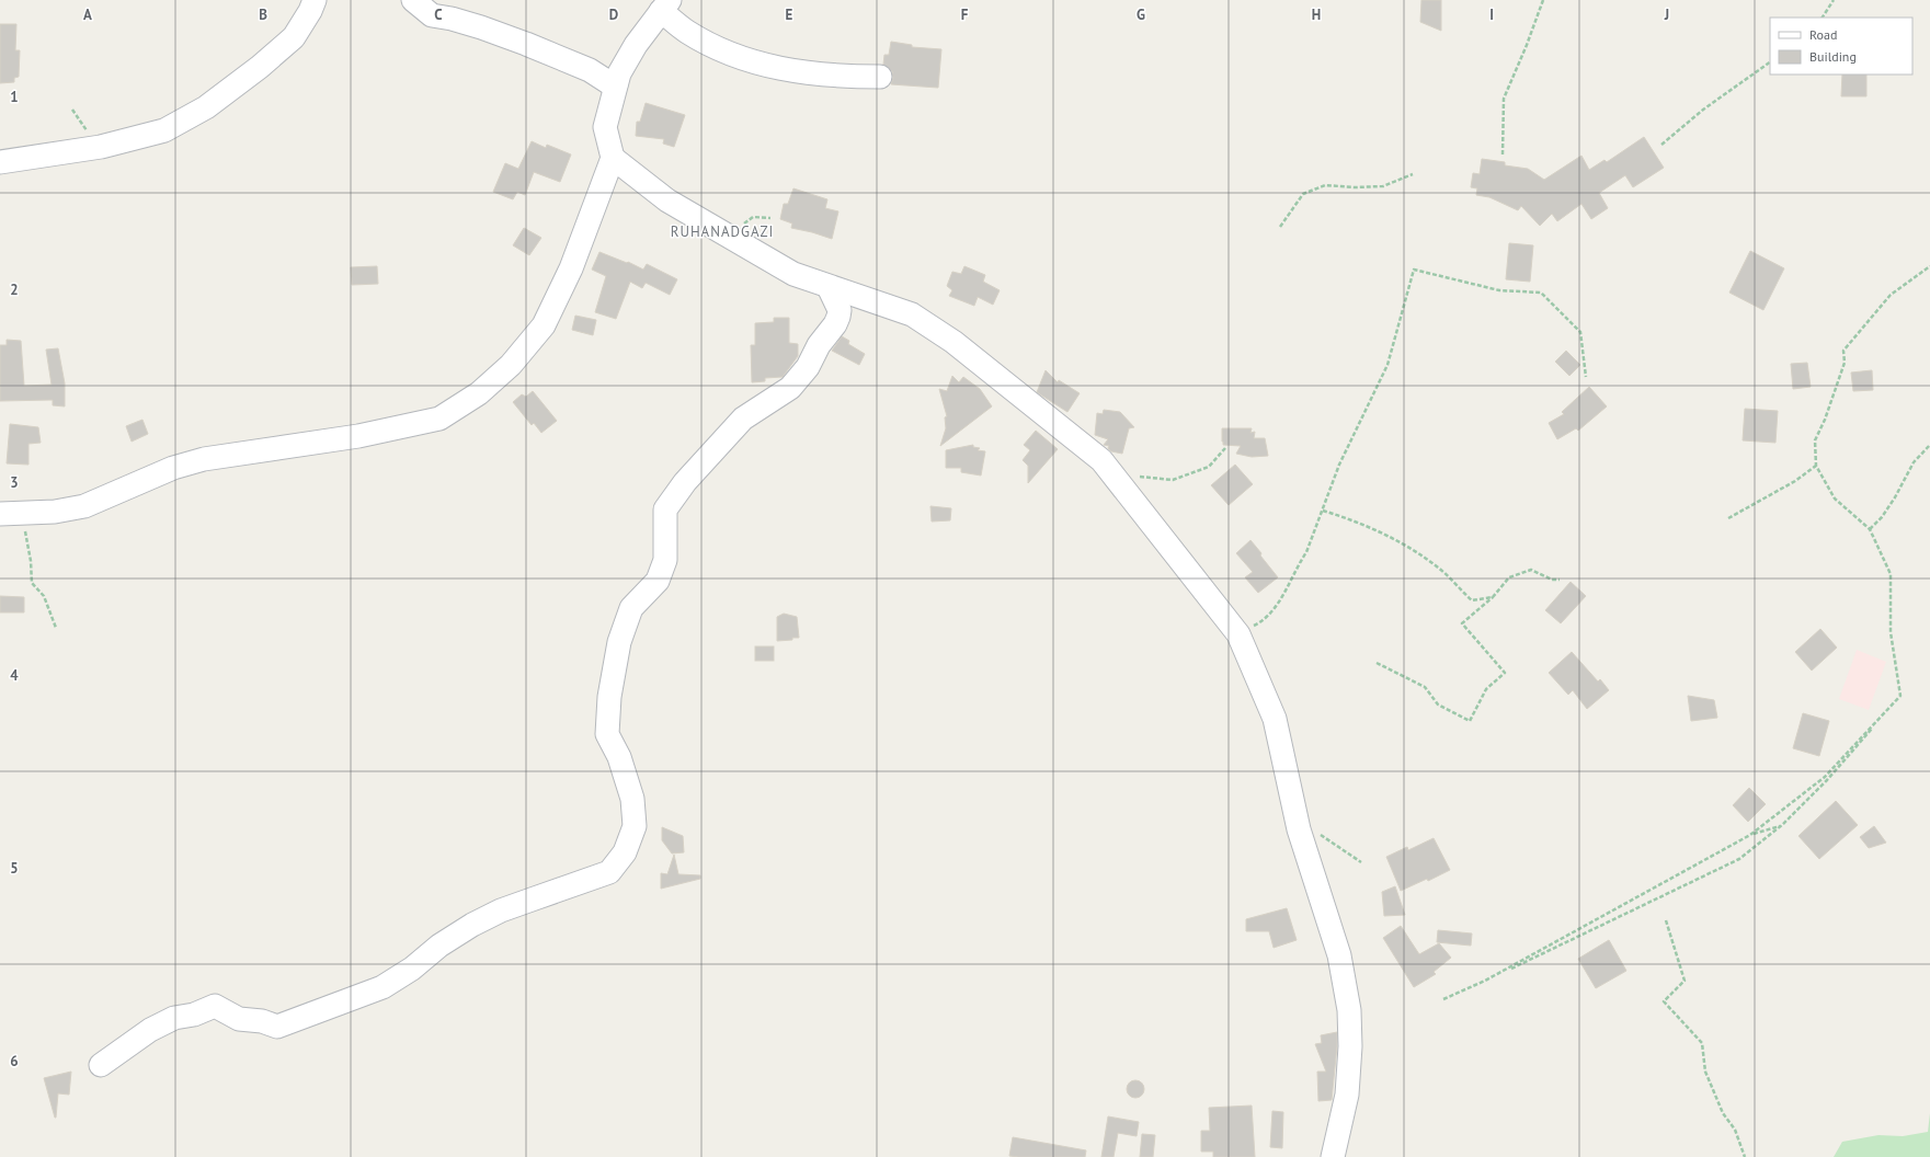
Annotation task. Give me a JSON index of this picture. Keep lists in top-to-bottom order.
{
  "districts": ["RUHANADGAZI"],
  "legend": ["Road", "Building"],
  "grid": {
    "columns": [
      "A",
      "B",
      "C",
      "D",
      "E",
      "F",
      "G",
      "H",
      "I",
      "J"
    ],
    "rows": [
      "1",
      "2",
      "3",
      "4",
      "5",
      "6"
    ]
  }
}
